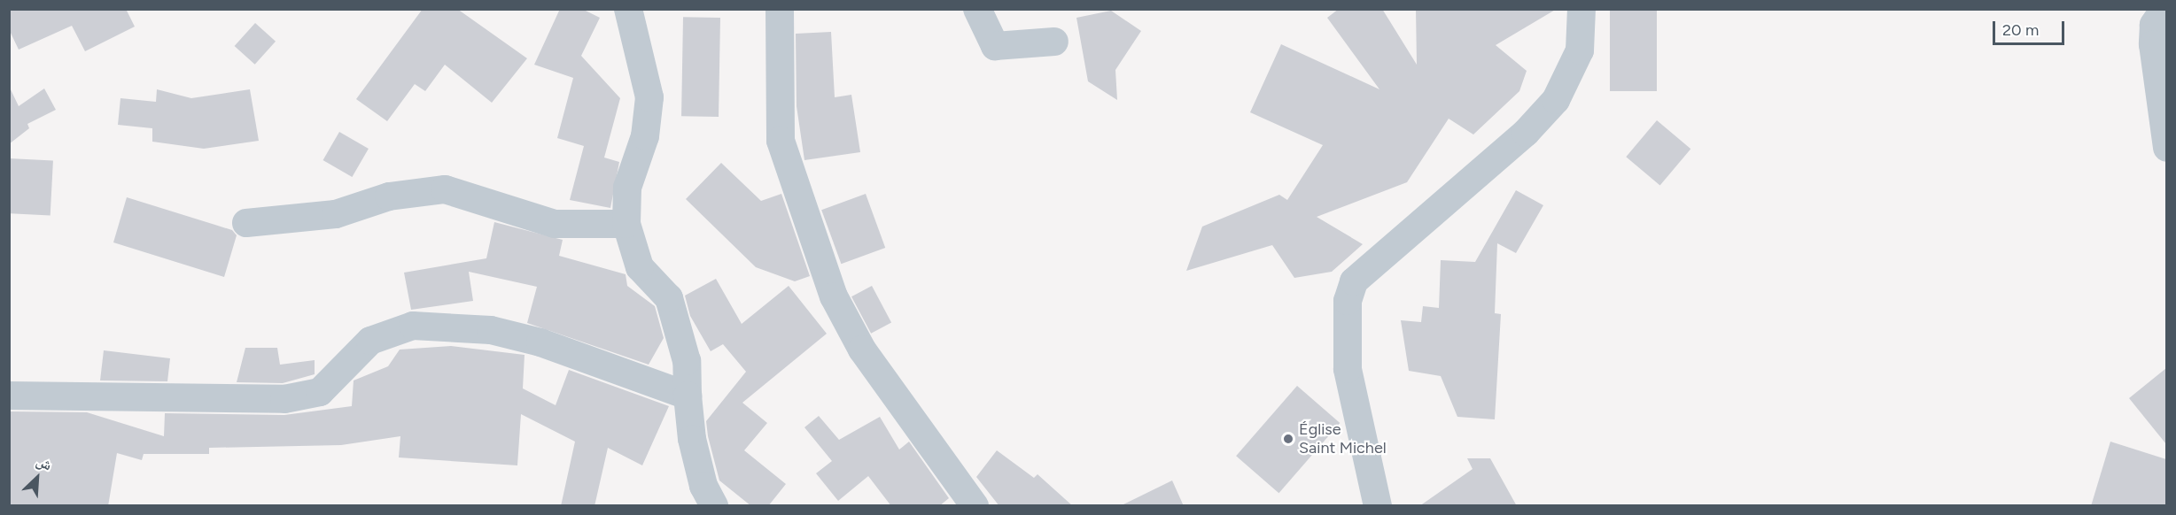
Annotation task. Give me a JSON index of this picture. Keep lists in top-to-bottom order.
{
  "places": ["Église Saint Michel"],
  "scale_bar": "20 m",
  "north": "top right"
}
